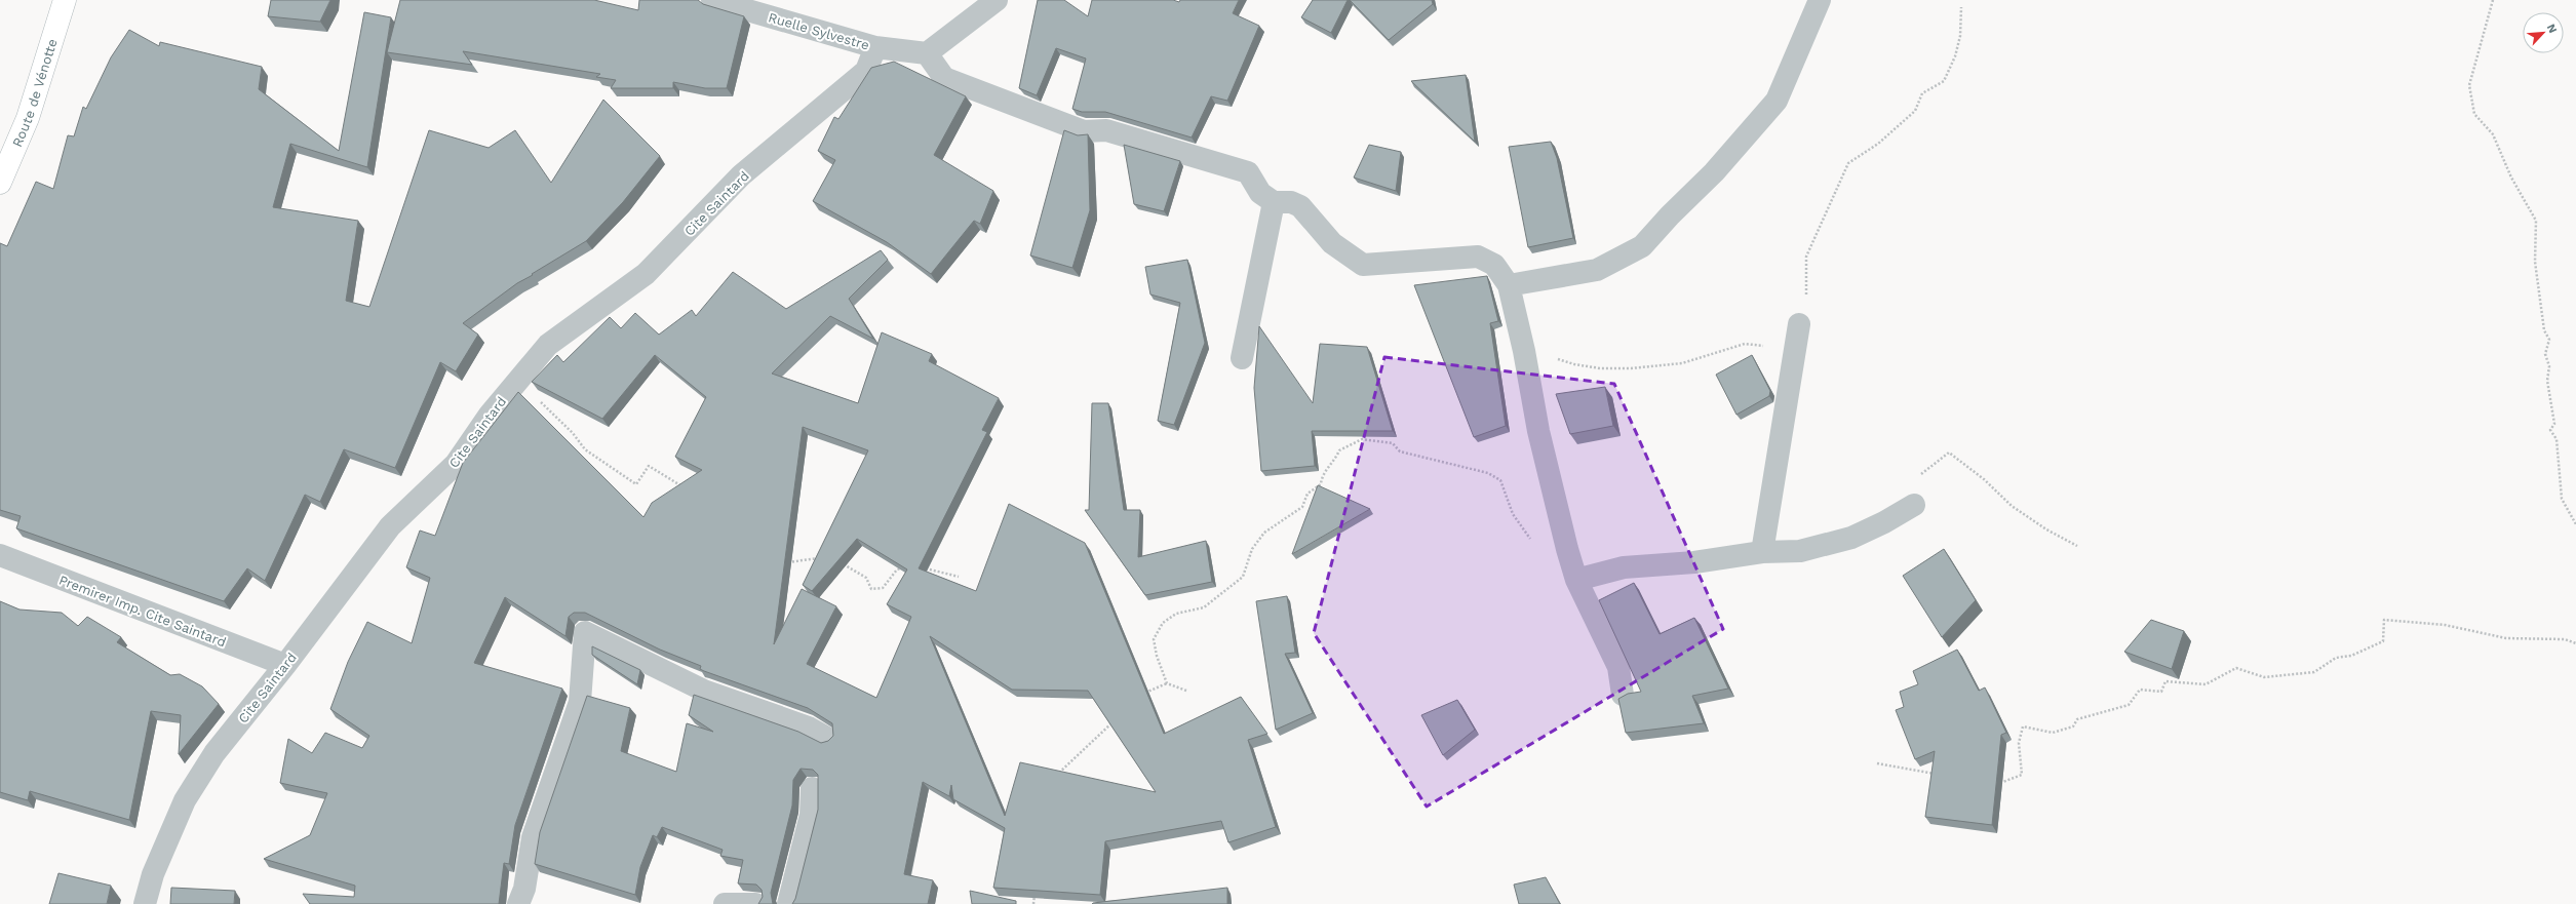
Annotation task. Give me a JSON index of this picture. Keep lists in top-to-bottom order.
{
  "streets": {
    "street": [
      "Ruelle Sylvestre",
      "Route de Vénotte",
      "Cite Saintard",
      "Premirer Imp. Cite Saintard"
    ]
  },
  "crossings": [
    ["Ruelle Sylvestre", "Cite Saintard"],
    ["Cite Saintard", "Premirer Imp. Cite Saintard"]
  ],
  "north": "top right"
}
